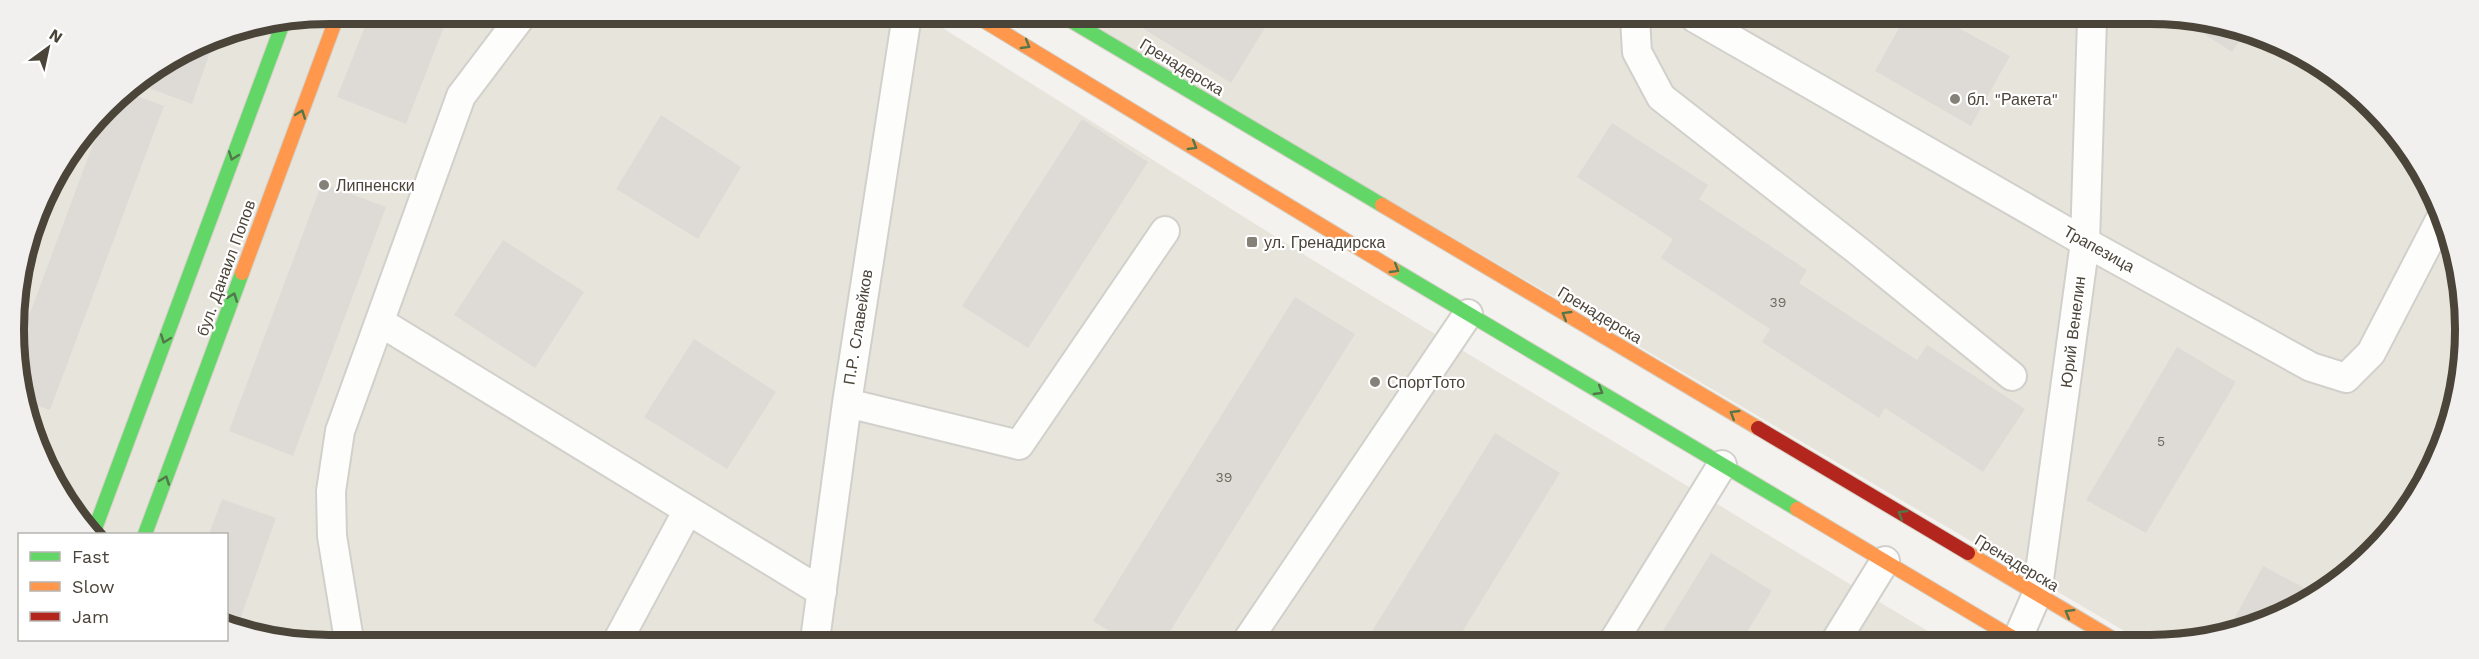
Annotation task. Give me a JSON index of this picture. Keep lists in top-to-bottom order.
{
  "streets": {
    "street": [
      "Гренадерска",
      "Трапезица",
      "бул. Данаил Попов",
      "П.Р. Славейков",
      "Юрий Венелин"
    ]
  },
  "crossings": [
    ["Гренадерска", "Юрий Венелин"],
    ["Трапезица", "Юрий Венелин"]
  ],
  "places": {
    "other": ["бл. \"Ракета\"", "Липненски", "СпортТото"],
    "transit": ["ул. Гренадирска"]
  },
  "house_numbers": ["39", "5", "39"],
  "legend": ["Fast", "Slow", "Jam"],
  "north": "top right"
}
